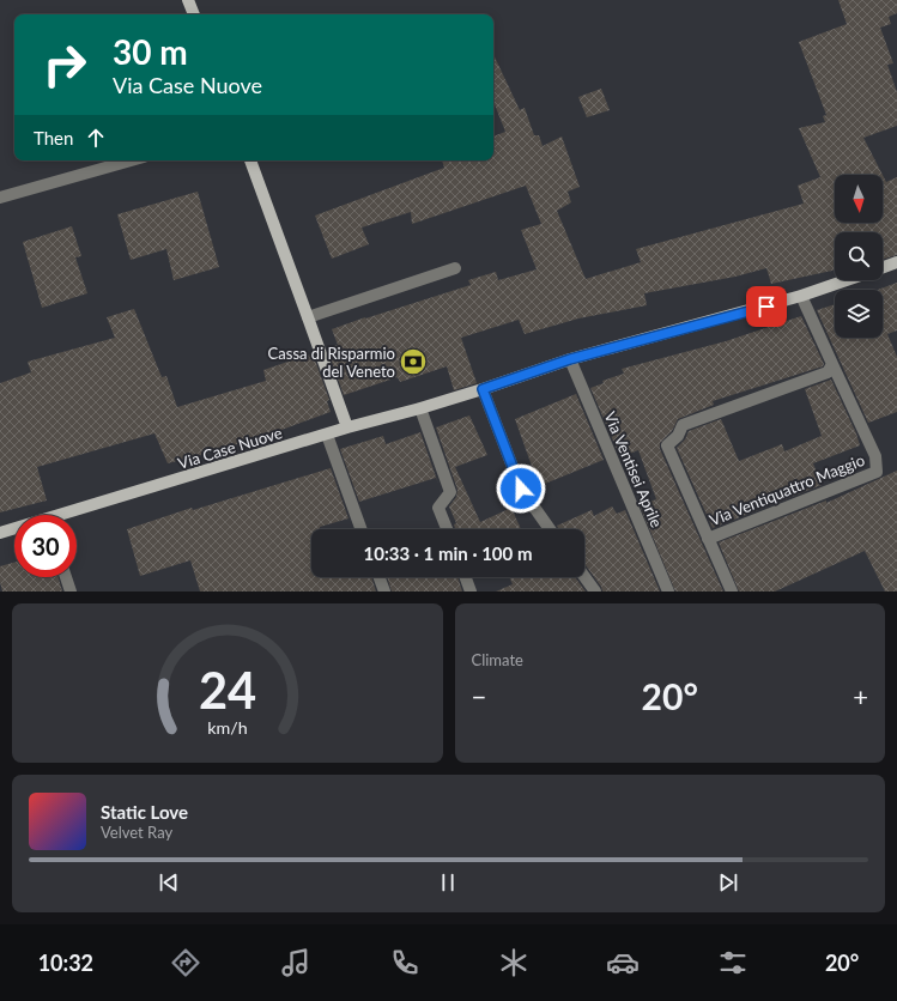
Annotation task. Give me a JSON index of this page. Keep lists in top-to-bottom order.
{
  "streets": {
    "main road": ["Via Case Nuove"],
    "street": ["Via Ventisei Aprile", "Via Ventiquattro Maggio"]
  },
  "crossings": [
    ["Via Case Nuove", "Via Ventisei Aprile"],
    ["Via Case Nuove", "Via Ventiquattro Maggio"]
  ],
  "places": {
    "bank": ["Cassa di Risparmio del Veneto"]
  },
  "north": "bottom",
  "page": {
    "turn": ["30 m", "Via Case Nuove"],
    "then": "Then",
    "limit": "30",
    "trip": "10:33 · 1 min · 100 m",
    "tile": "Climate",
    "heat": ["−", "20°", "+"],
    "song": ["Static Love", "Velvet Ray"],
    "tabs": ["10:32", "20°"],
    "gauge": ["24", "km/h"]
  }
}
